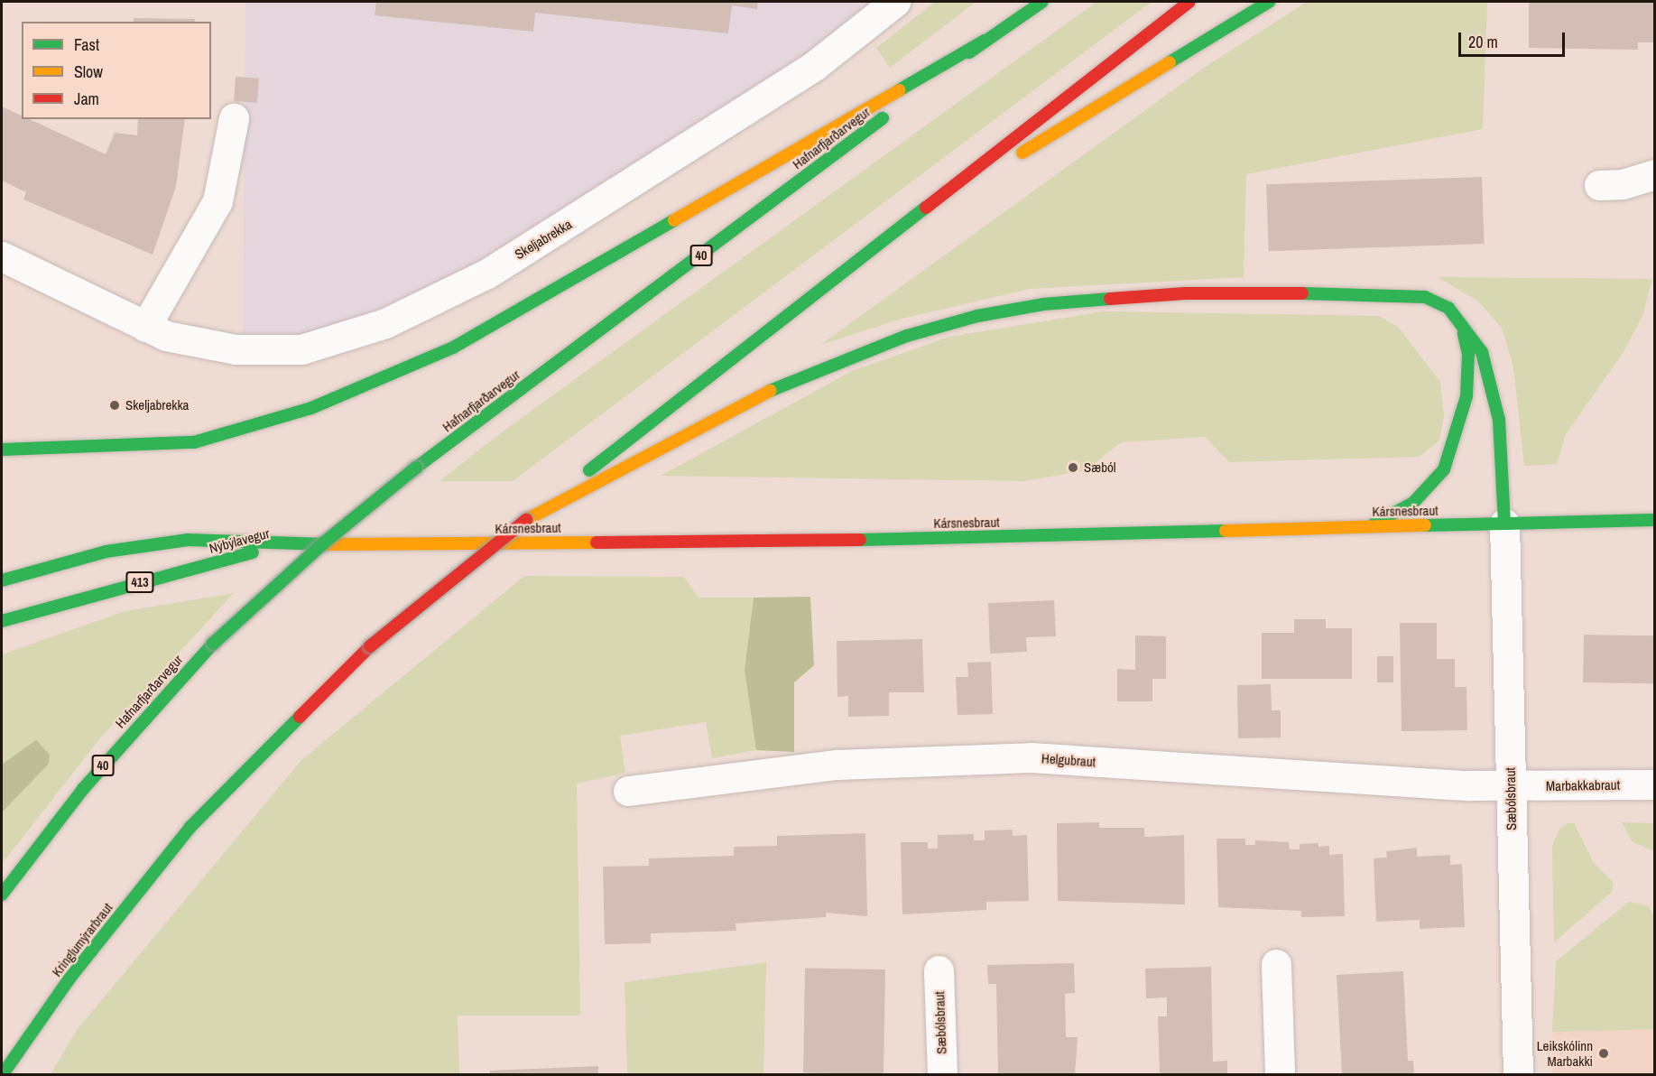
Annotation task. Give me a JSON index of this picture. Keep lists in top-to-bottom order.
{
  "streets": {
    "main road": [
      "Hafnarfjarðarvegur",
      "40",
      "Kársnesbraut",
      "Nýbýlavegur",
      "413",
      "Kringlumýrarbraut"
    ],
    "street": [
      "Skeljabrekka",
      "Helgubraut",
      "Marbakkabraut",
      "Sæbólsbraut"
    ]
  },
  "crossings": [
    ["Kársnesbraut", "Nýbýlavegur"],
    ["Kársnesbraut", "Sæbólsbraut"],
    ["Helgubraut", "Marbakkabraut"],
    ["Helgubraut", "Sæbólsbraut"],
    ["Marbakkabraut", "Sæbólsbraut"]
  ],
  "places": ["Skeljabrekka", "Sæból", "Leikskólinn Marbakki"],
  "legend": ["Fast", "Slow", "Jam"],
  "scale_bar": "20 m"
}
